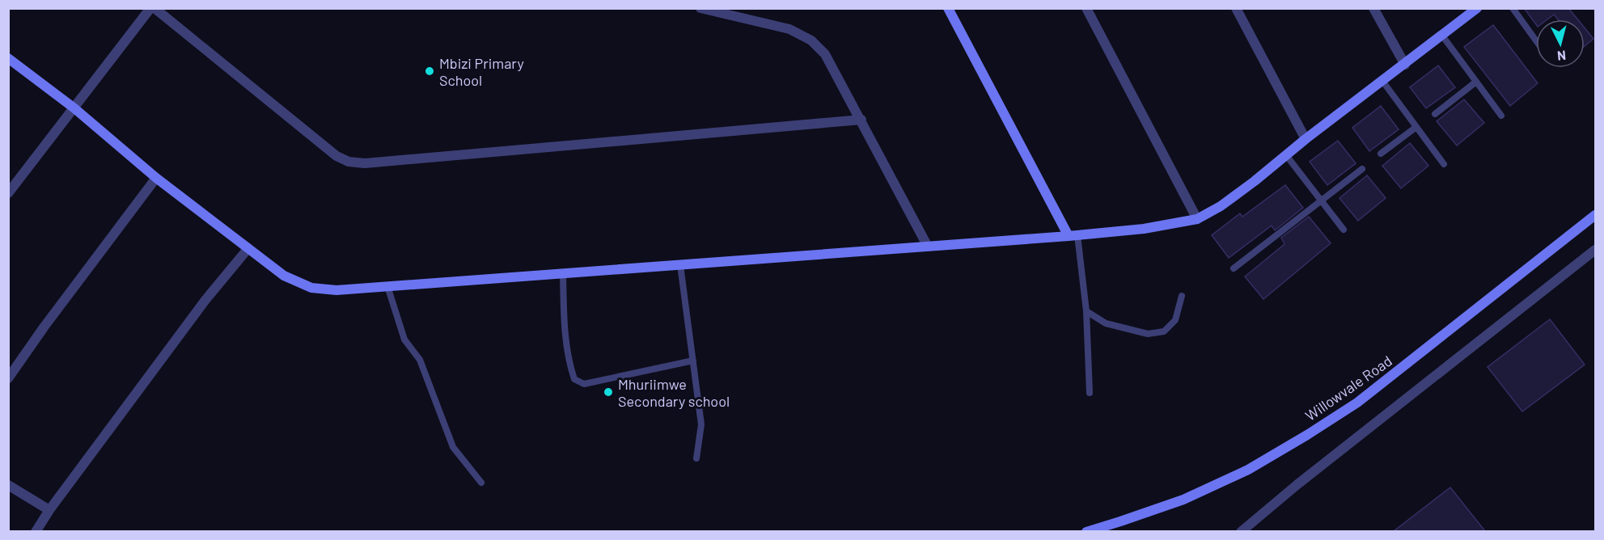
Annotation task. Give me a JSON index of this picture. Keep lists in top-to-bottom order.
{
  "streets": {
    "street": ["Willowvale Road"]
  },
  "places": ["Mbizi Primary School", "Mhuriimwe Secondary school"],
  "north": "bottom"
}
